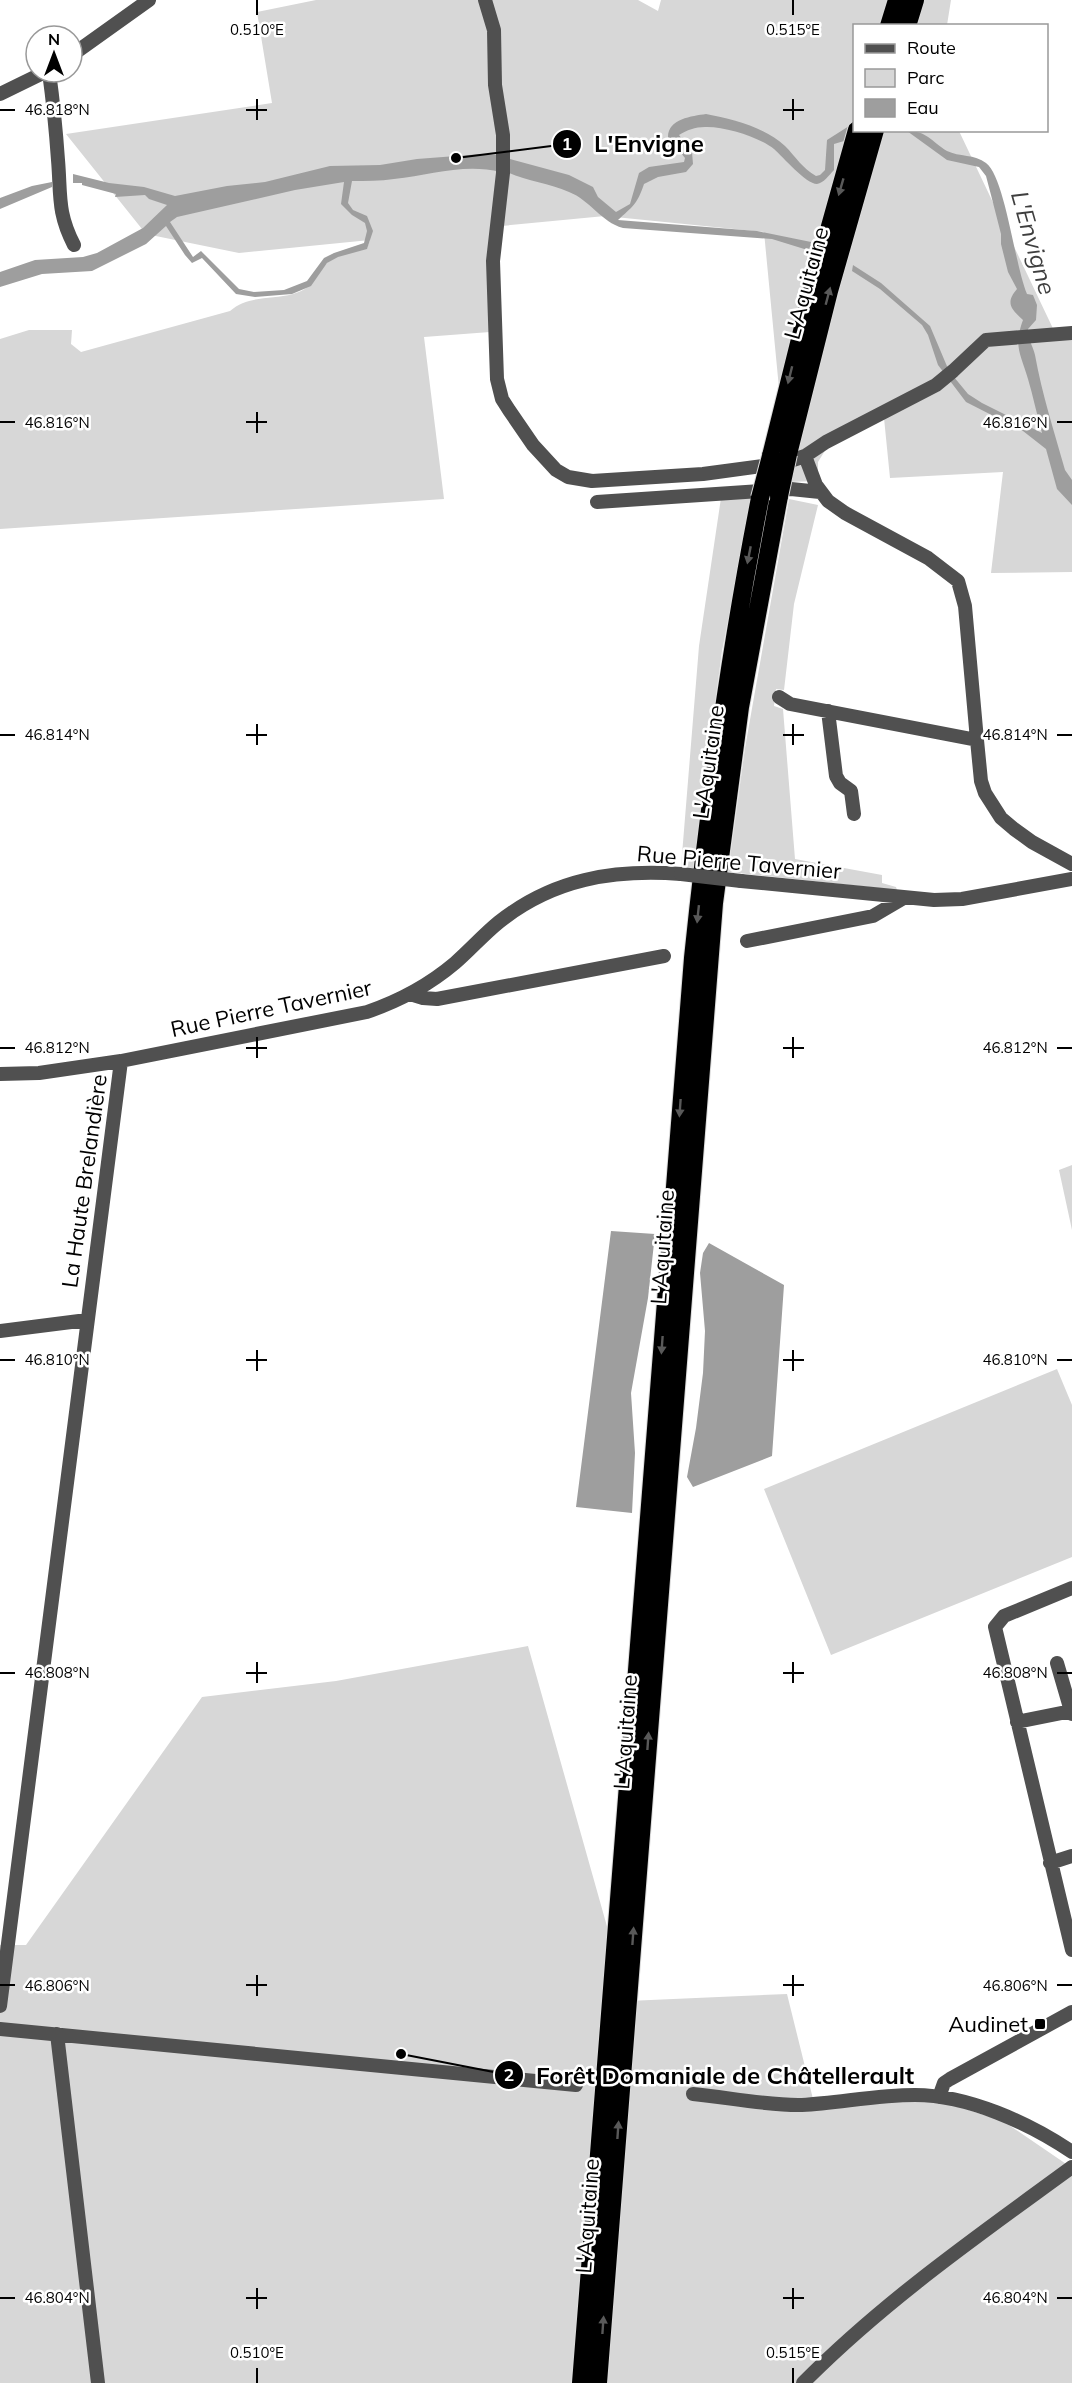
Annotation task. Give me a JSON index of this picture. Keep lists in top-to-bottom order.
{
  "streets": {
    "highway": ["L'Aquitaine"],
    "street": ["Rue Pierre Tavernier", "La Haute Brelandière"]
  },
  "crossings": [
    ["Rue Pierre Tavernier", "La Haute Brelandière"]
  ],
  "water": ["L'Envigne"],
  "places": {
    "other": ["L'Envigne", "Forêt Domaniale de Châtellerault"],
    "transit": ["Audinet"]
  },
  "legend": ["Route", "Parc", "Eau"],
  "north": "top",
  "coordinates": [
    "0.510°E",
    "0.515°E",
    "46.818°N",
    "46.816°N",
    "46.814°N",
    "46.812°N",
    "46.810°N",
    "46.808°N",
    "46.806°N",
    "46.804°N"
  ]
}
